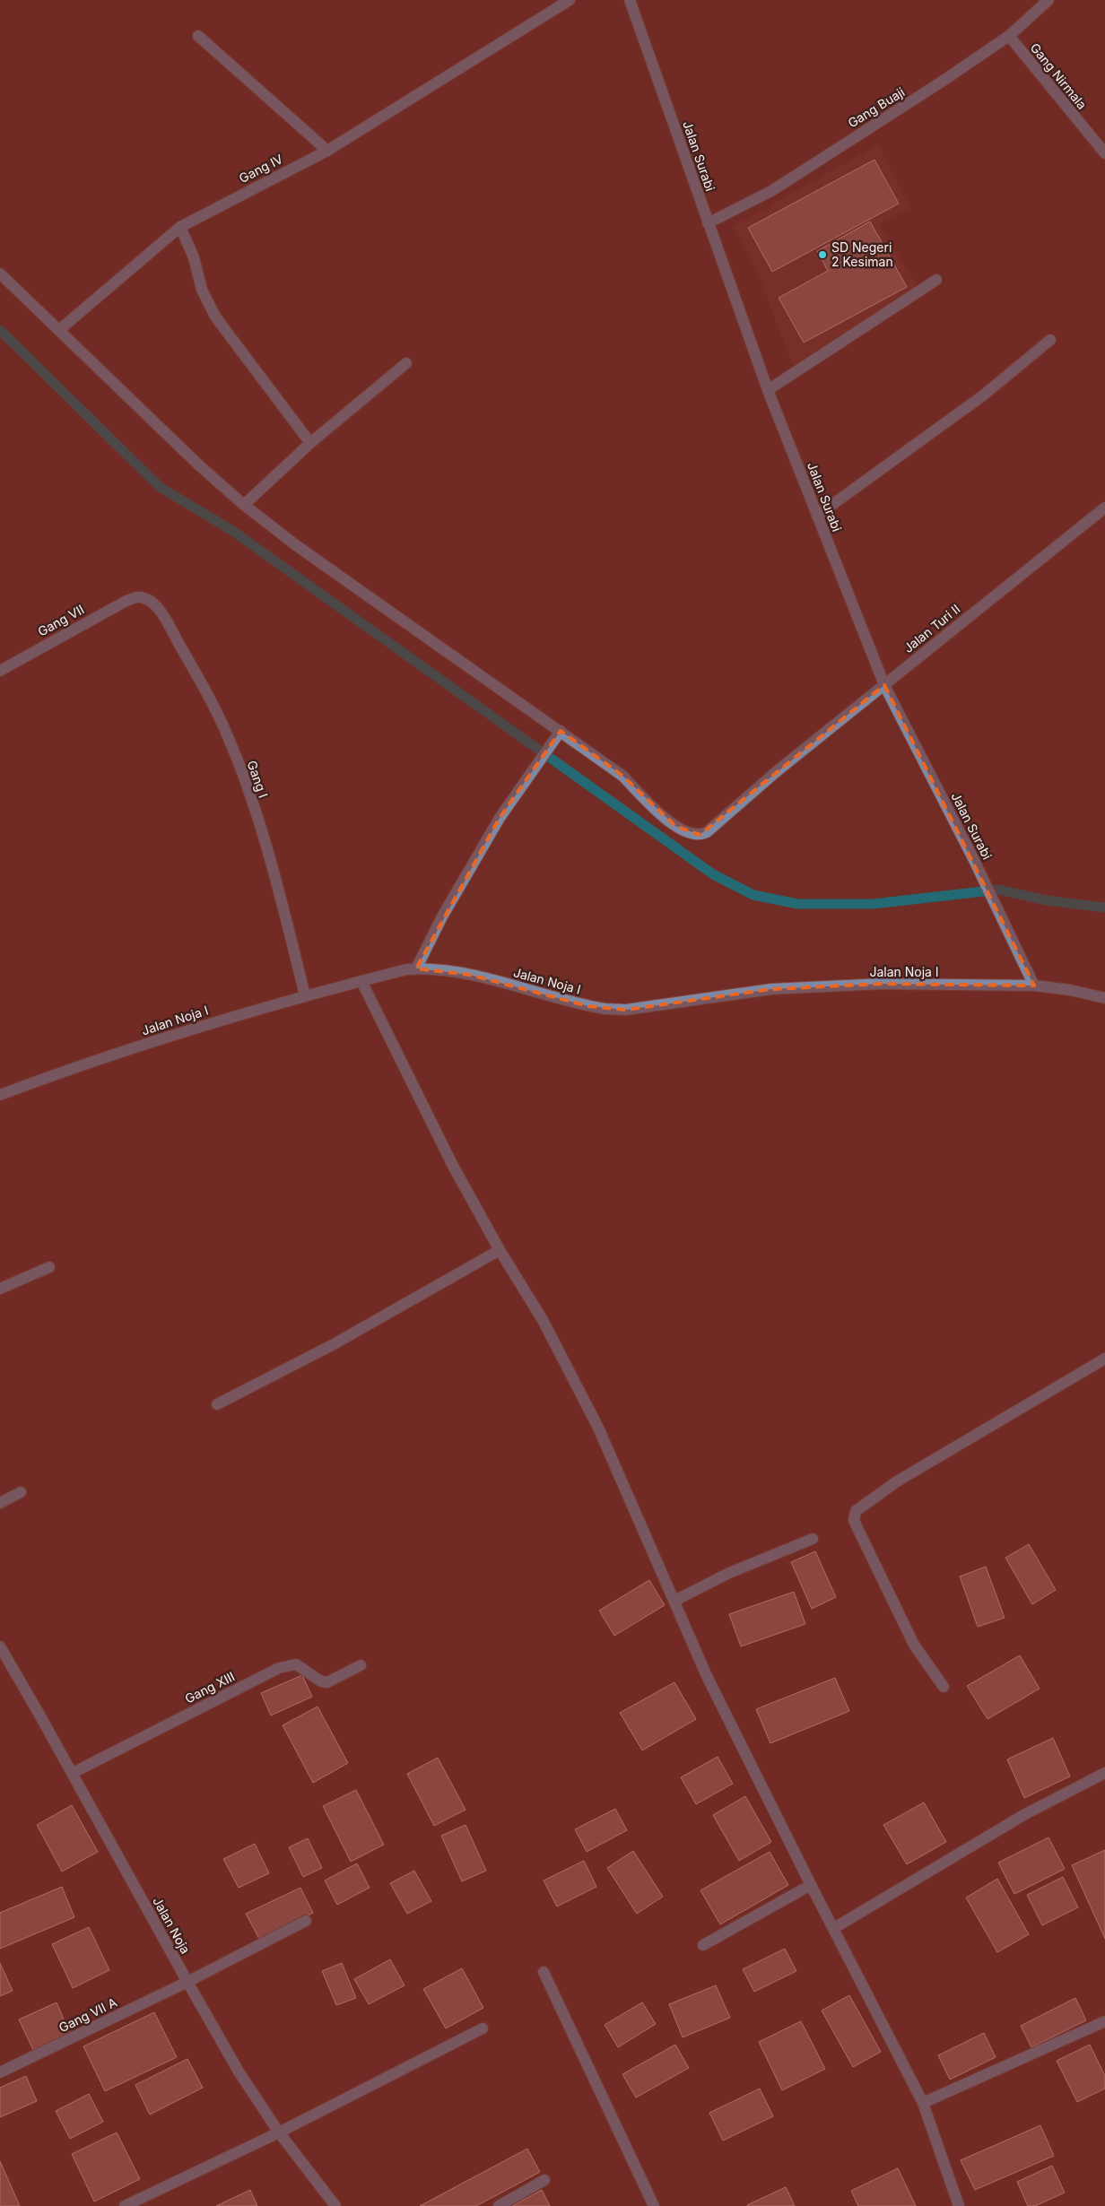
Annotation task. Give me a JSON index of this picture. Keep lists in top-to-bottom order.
{
  "streets": {
    "street": [
      "Gang Nirmala",
      "Gang Buaji",
      "Jalan Surabi",
      "Gang IV",
      "Gang VII",
      "Jalan Turi II",
      "Gang I",
      "Jalan Noja I",
      "Gang XIII",
      "Jalan Noja",
      "Gang VII A"
    ]
  },
  "crossings": [
    ["Gang Nirmala", "Gang Buaji"],
    ["Gang Buaji", "Jalan Surabi"],
    ["Jalan Surabi", "Jalan Turi II"],
    ["Jalan Surabi", "Jalan Noja I"],
    ["Gang IV", "Jalan Turi II"],
    ["Gang VII", "Gang I"],
    ["Gang I", "Jalan Noja I"],
    ["Gang XIII", "Jalan Noja"],
    ["Jalan Noja", "Gang VII A"]
  ],
  "places": ["SD Negeri 2 Kesiman"]
}
